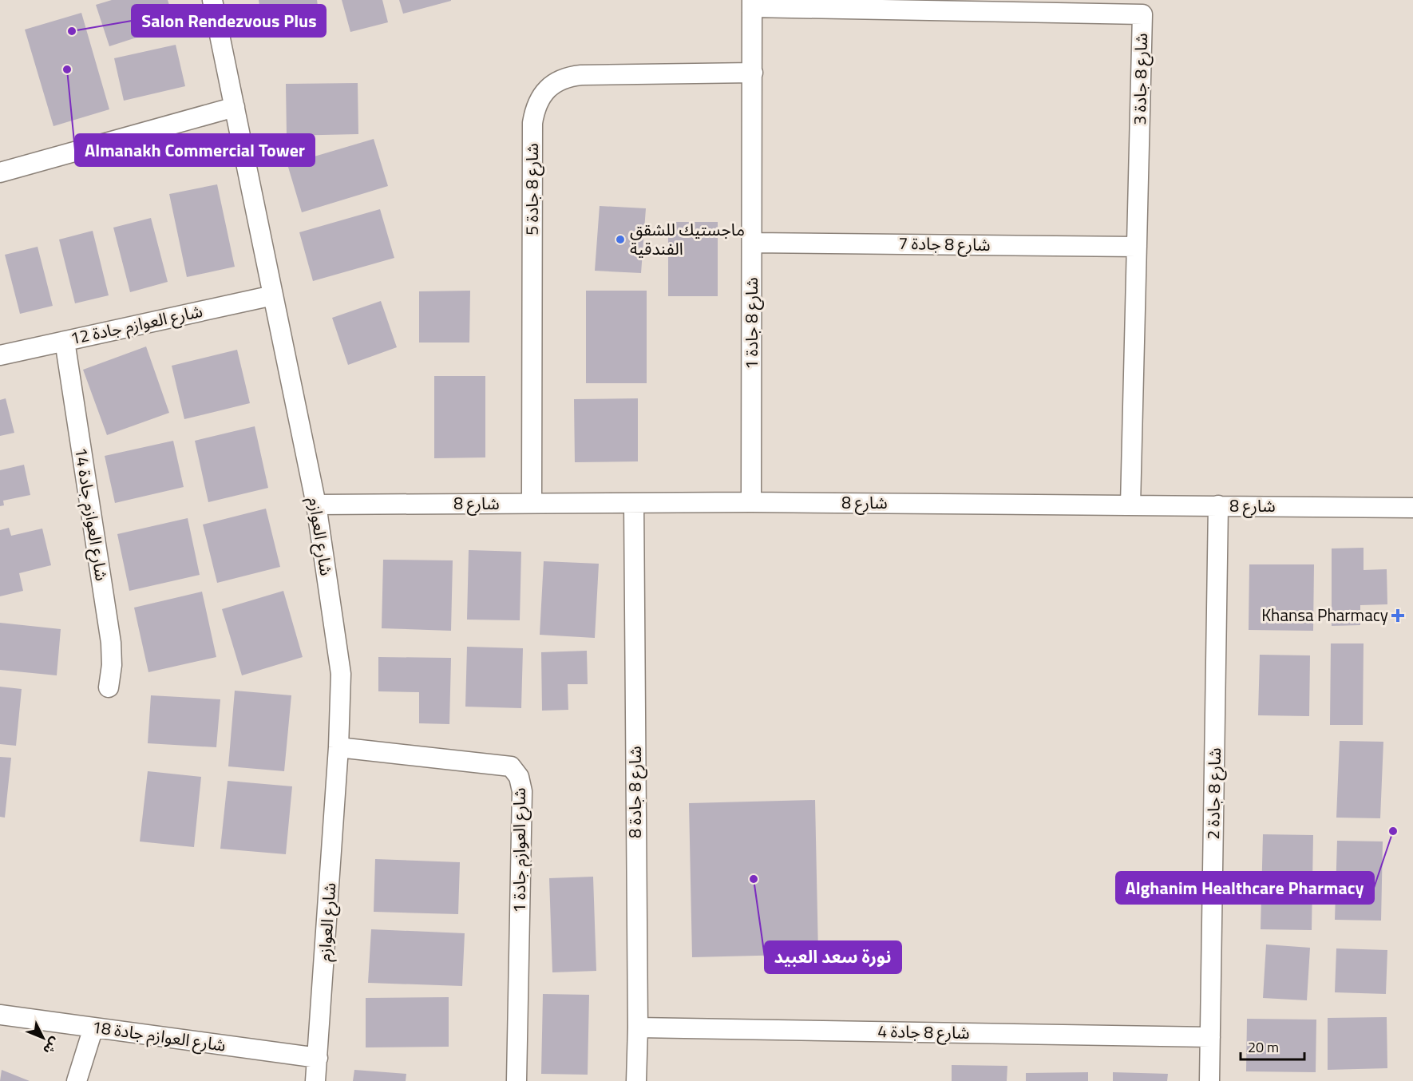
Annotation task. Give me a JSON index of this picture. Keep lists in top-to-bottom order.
{
  "streets": {
    "street": [
      "شارع 8 جادة 3",
      "شارع 8 جادة 5",
      "شارع 8 جادة 7",
      "شارع 8 جادة 1",
      "شارع العوازم جادة 12",
      "شارع 8",
      "شارع العوازم جادة 14",
      "شارع العوازم",
      "شارع 8 جادة 8",
      "شارع 8 جادة 2",
      "شارع العوازم جادة 1",
      "شارع 8 جادة 4",
      "شارع العوازم جادة 18"
    ]
  },
  "crossings": [
    ["شارع 8 جادة 3", "شارع 8 جادة 7"],
    ["شارع 8 جادة 3", "شارع 8 جادة 1"],
    ["شارع 8 جادة 3", "شارع 8"],
    ["شارع 8 جادة 5", "شارع 8 جادة 1"],
    ["شارع 8 جادة 5", "شارع 8"],
    ["شارع 8 جادة 7", "شارع 8 جادة 1"],
    ["شارع 8 جادة 1", "شارع 8"],
    ["شارع العوازم جادة 12", "شارع العوازم جادة 14"],
    ["شارع العوازم جادة 12", "شارع العوازم"],
    ["شارع 8", "شارع العوازم"],
    ["شارع 8", "شارع 8 جادة 8"],
    ["شارع 8", "شارع 8 جادة 2"],
    ["شارع العوازم", "شارع العوازم جادة 1"],
    ["شارع العوازم", "شارع العوازم جادة 18"],
    ["شارع 8 جادة 8", "شارع 8 جادة 4"],
    ["شارع 8 جادة 2", "شارع 8 جادة 4"]
  ],
  "places": {
    "other": [
      "Salon Rendezvous Plus",
      "Almanakh Commercial Tower",
      "ماجستيك للشقق الفندقية",
      "Alghanim Healthcare Pharmacy",
      "نورة سعد العبيد"
    ],
    "health": ["Khansa Pharmacy"]
  },
  "scale_bar": "20 m",
  "north": "bottom right"
}
